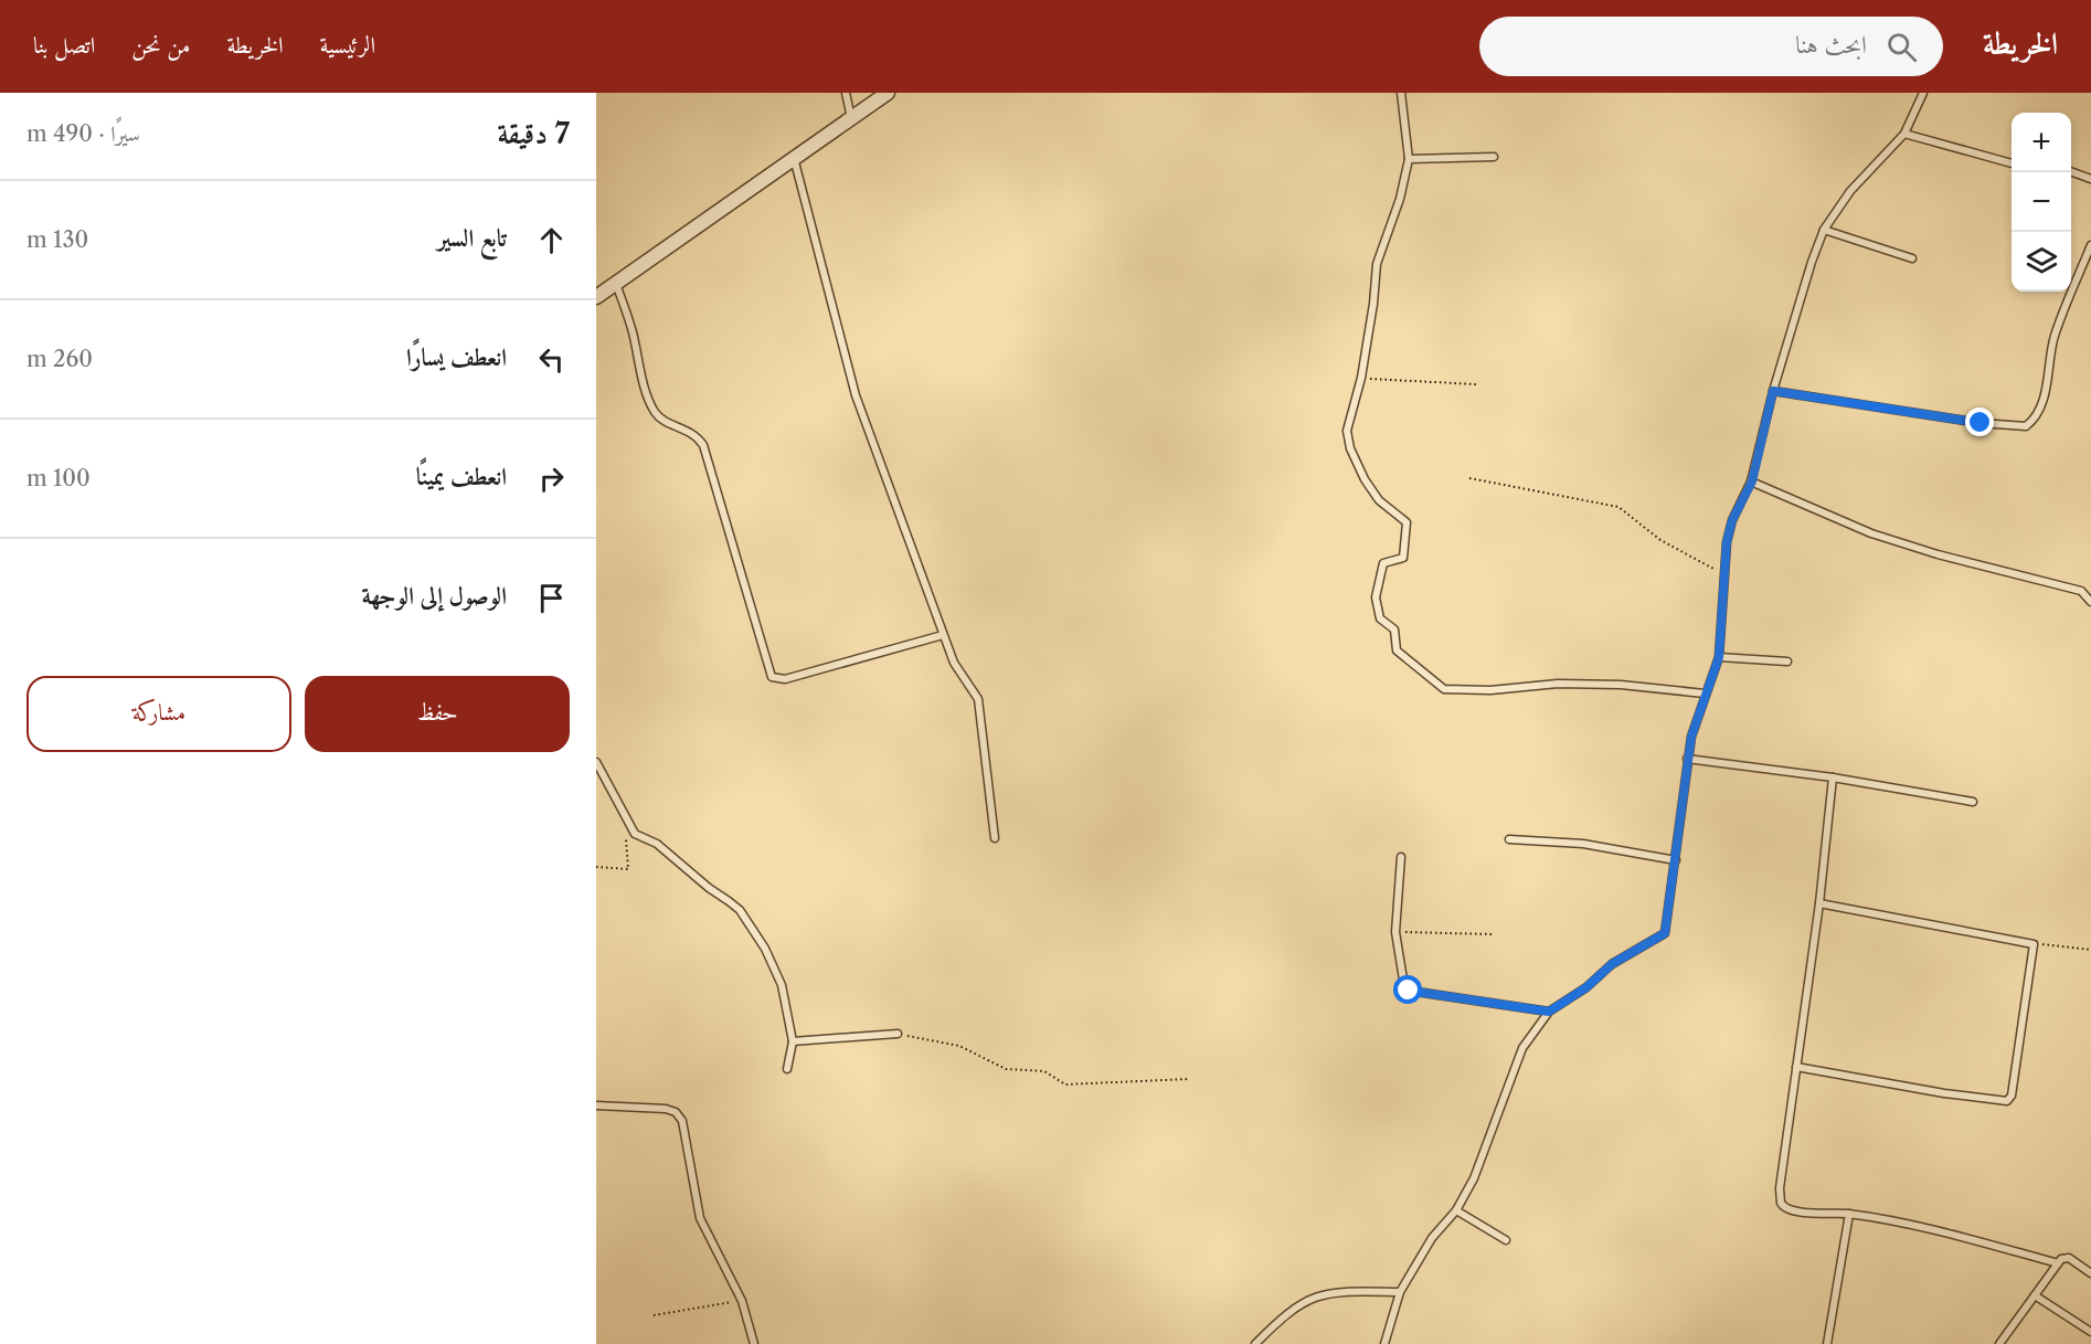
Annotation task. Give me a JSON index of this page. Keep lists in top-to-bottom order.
{
  "page": {
    "header": "الخريطة",
    "search": "ابحث هنا",
    "nav": [
      "الرئيسية",
      "الخريطة",
      "من نحن",
      "اتصل بنا"
    ],
    "heading": ["7 دقيقة", "سيرًا · 490 m"],
    "map_buttons": ["+", "−"],
    "list": [
      ["تابع السير", "130 m"],
      ["انعطف يسارًا", "260 m"],
      ["انعطف يمينًا", "100 m"],
      "الوصول إلى الوجهة"
    ],
    "buttons": ["حفظ", "مشاركة"]
  }
}
